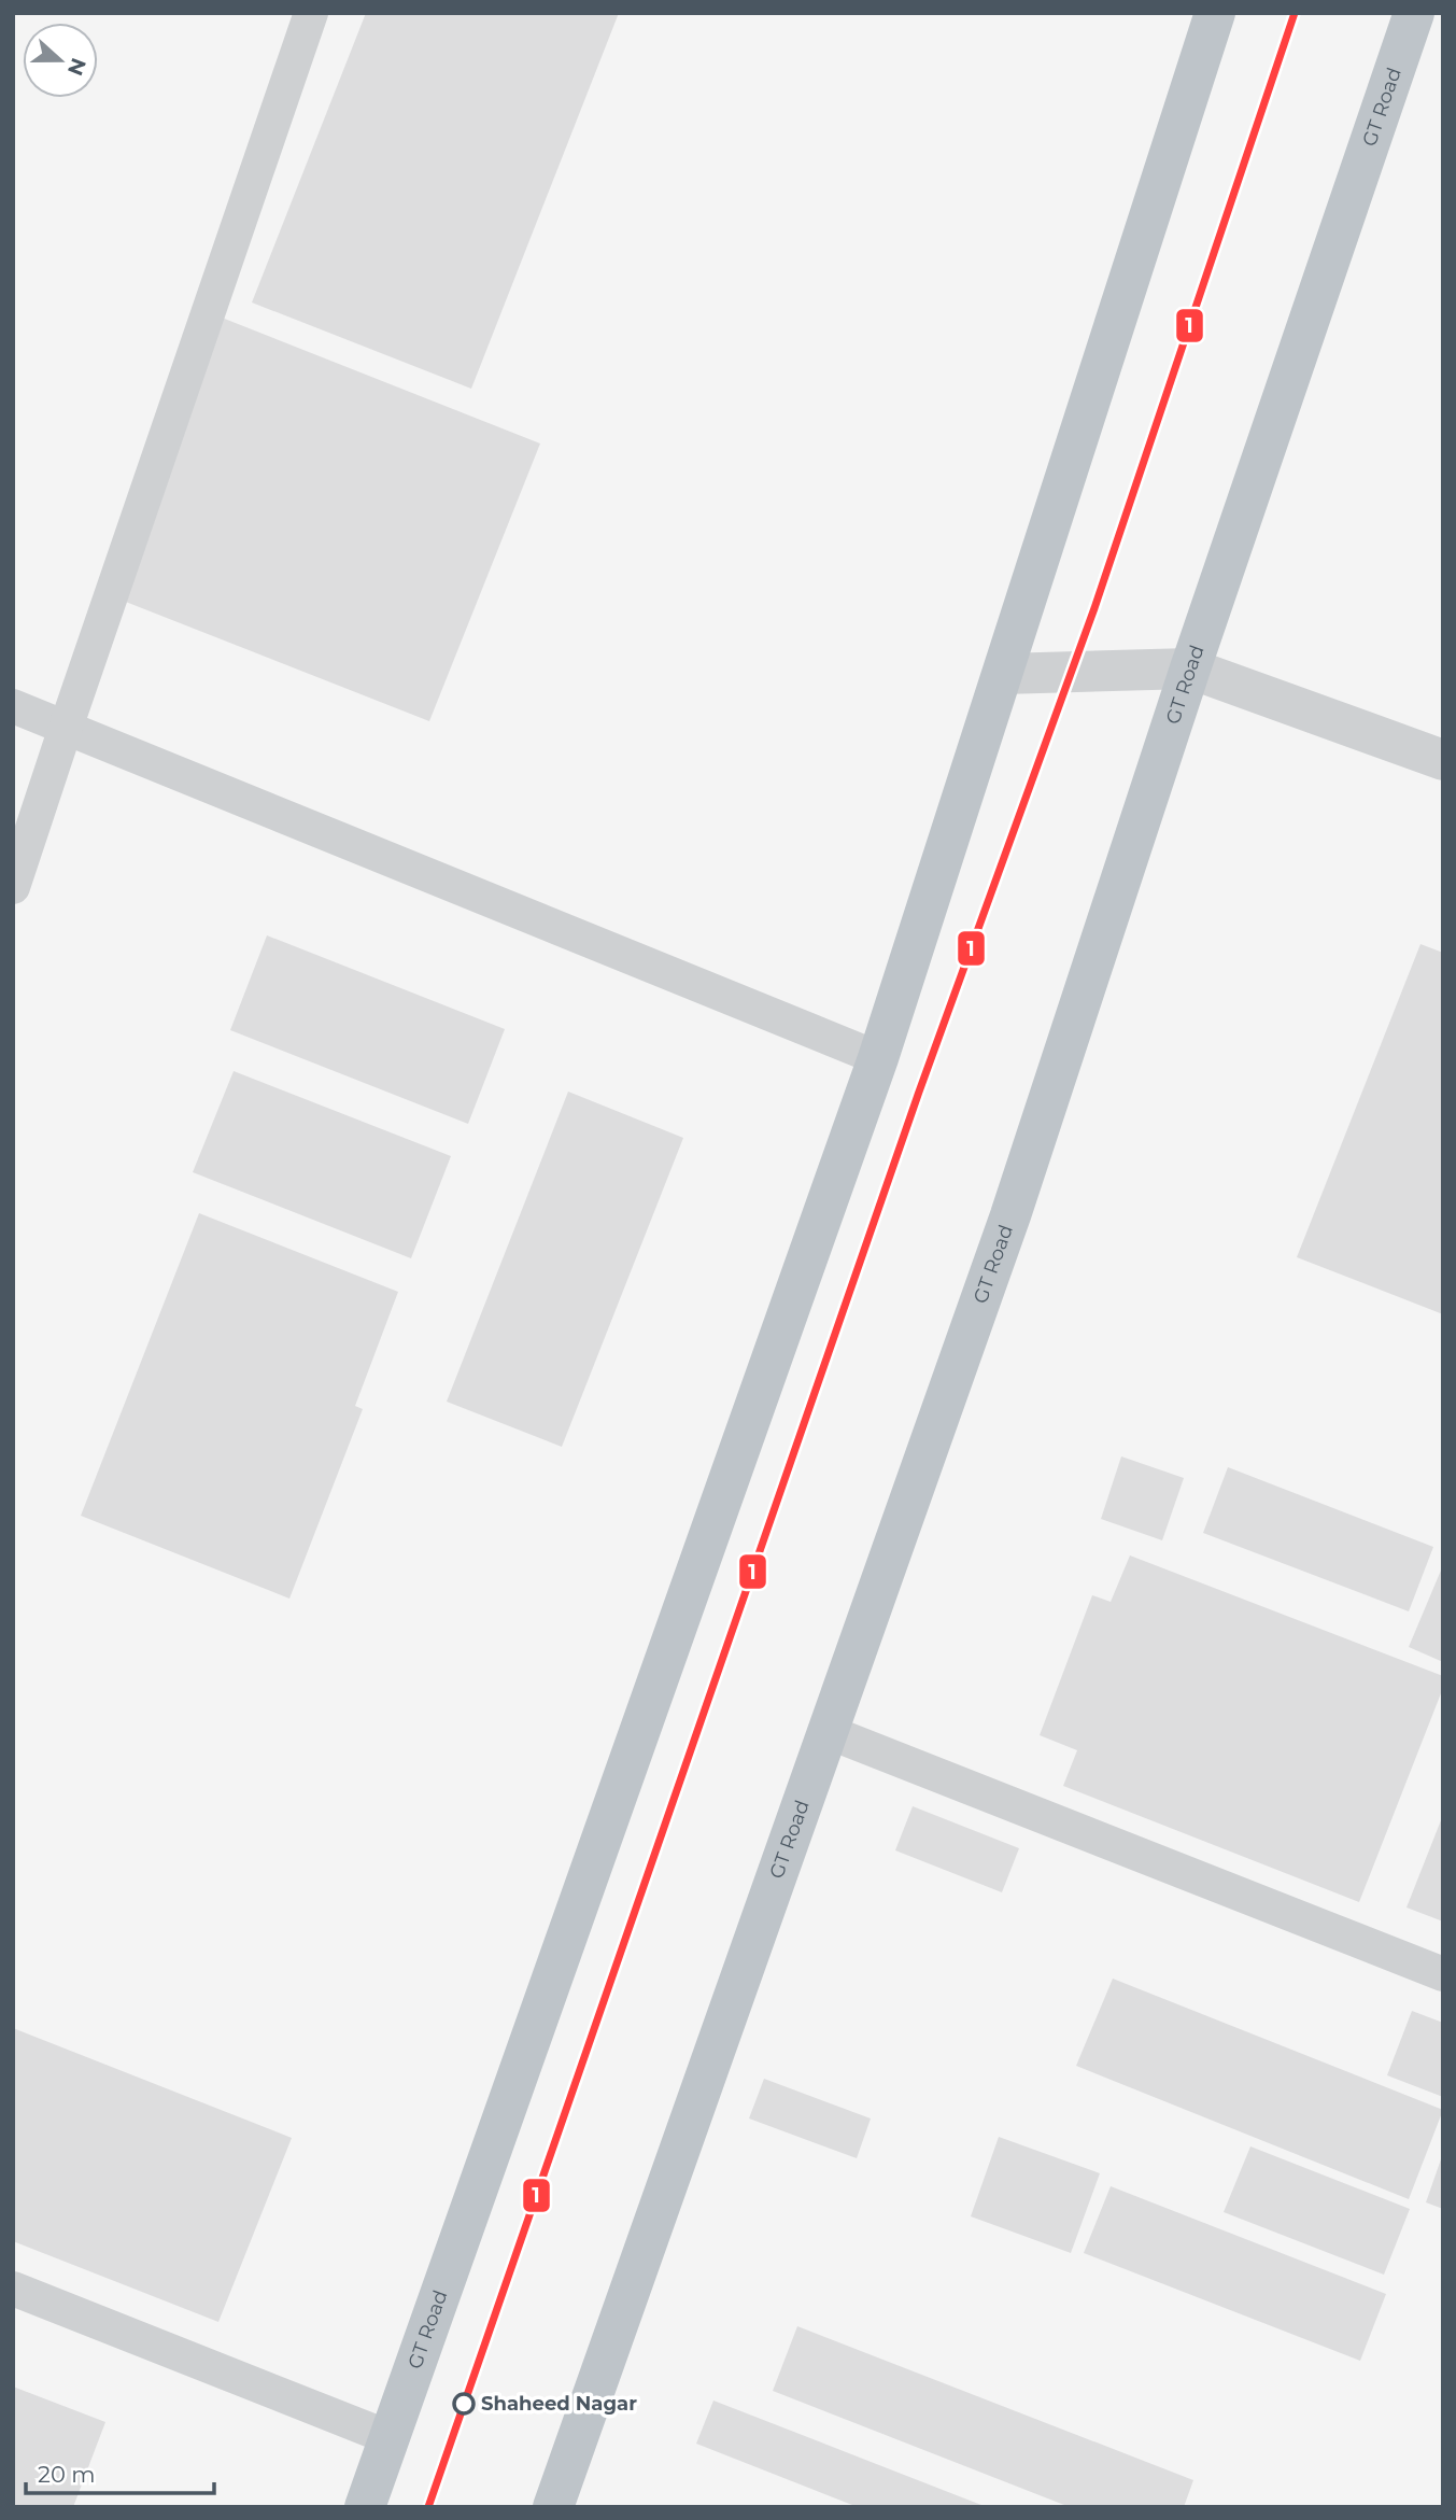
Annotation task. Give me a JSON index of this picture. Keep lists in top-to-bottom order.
{
  "streets": {
    "highway": ["GT Road"]
  },
  "places": ["Shaheed Nagar"],
  "lines": ["transit line 1"],
  "scale_bar": "20 m",
  "north": "right"
}
